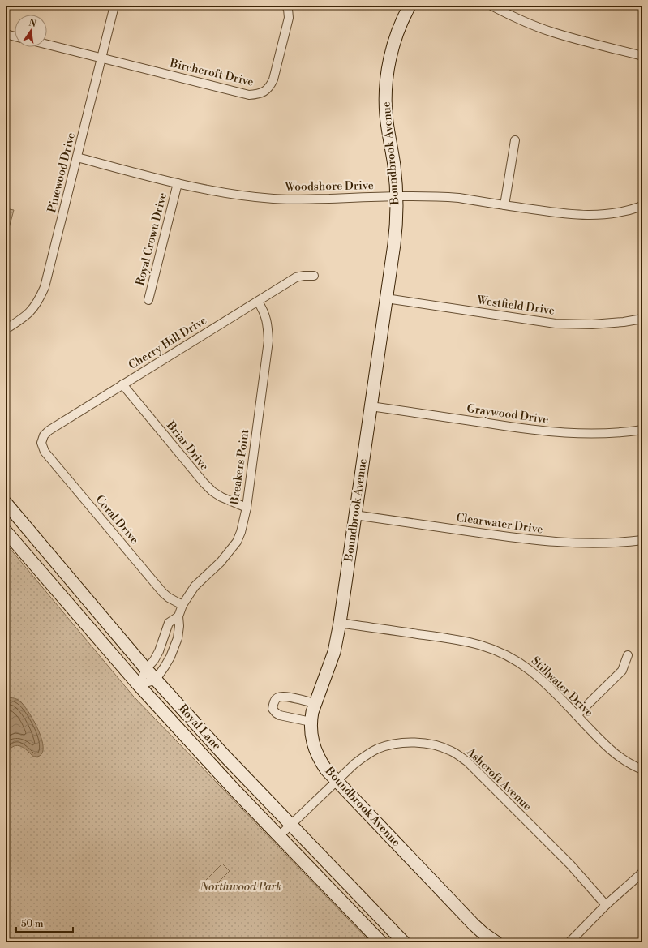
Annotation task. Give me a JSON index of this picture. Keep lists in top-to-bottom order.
{
  "streets": {
    "main road": ["Boundbrook Avenue", "Royal Lane"],
    "street": [
      "Birchcroft Drive",
      "Pinewood Drive",
      "Woodshore Drive",
      "Royal Crown Drive",
      "Westfield Drive",
      "Cherry Hill Drive",
      "Graywood Drive",
      "Briar Drive",
      "Breakers Point",
      "Coral Drive",
      "Clearwater Drive",
      "Stillwater Drive",
      "Ashcroft Avenue"
    ]
  },
  "crossings": [
    ["Birchcroft Drive", "Pinewood Drive"],
    ["Boundbrook Avenue", "Woodshore Drive"],
    ["Boundbrook Avenue", "Westfield Drive"],
    ["Boundbrook Avenue", "Graywood Drive"],
    ["Boundbrook Avenue", "Clearwater Drive"],
    ["Boundbrook Avenue", "Stillwater Drive"],
    ["Boundbrook Avenue", "Ashcroft Avenue"],
    ["Pinewood Drive", "Woodshore Drive"],
    ["Woodshore Drive", "Royal Crown Drive"],
    ["Cherry Hill Drive", "Briar Drive"],
    ["Cherry Hill Drive", "Breakers Point"],
    ["Cherry Hill Drive", "Coral Drive"],
    ["Briar Drive", "Breakers Point"],
    ["Breakers Point", "Coral Drive"],
    ["Breakers Point", "Royal Lane"],
    ["Royal Lane", "Ashcroft Avenue"]
  ],
  "parks": ["Northwood Park"],
  "scale_bar": "50 m",
  "north": "top"
}
